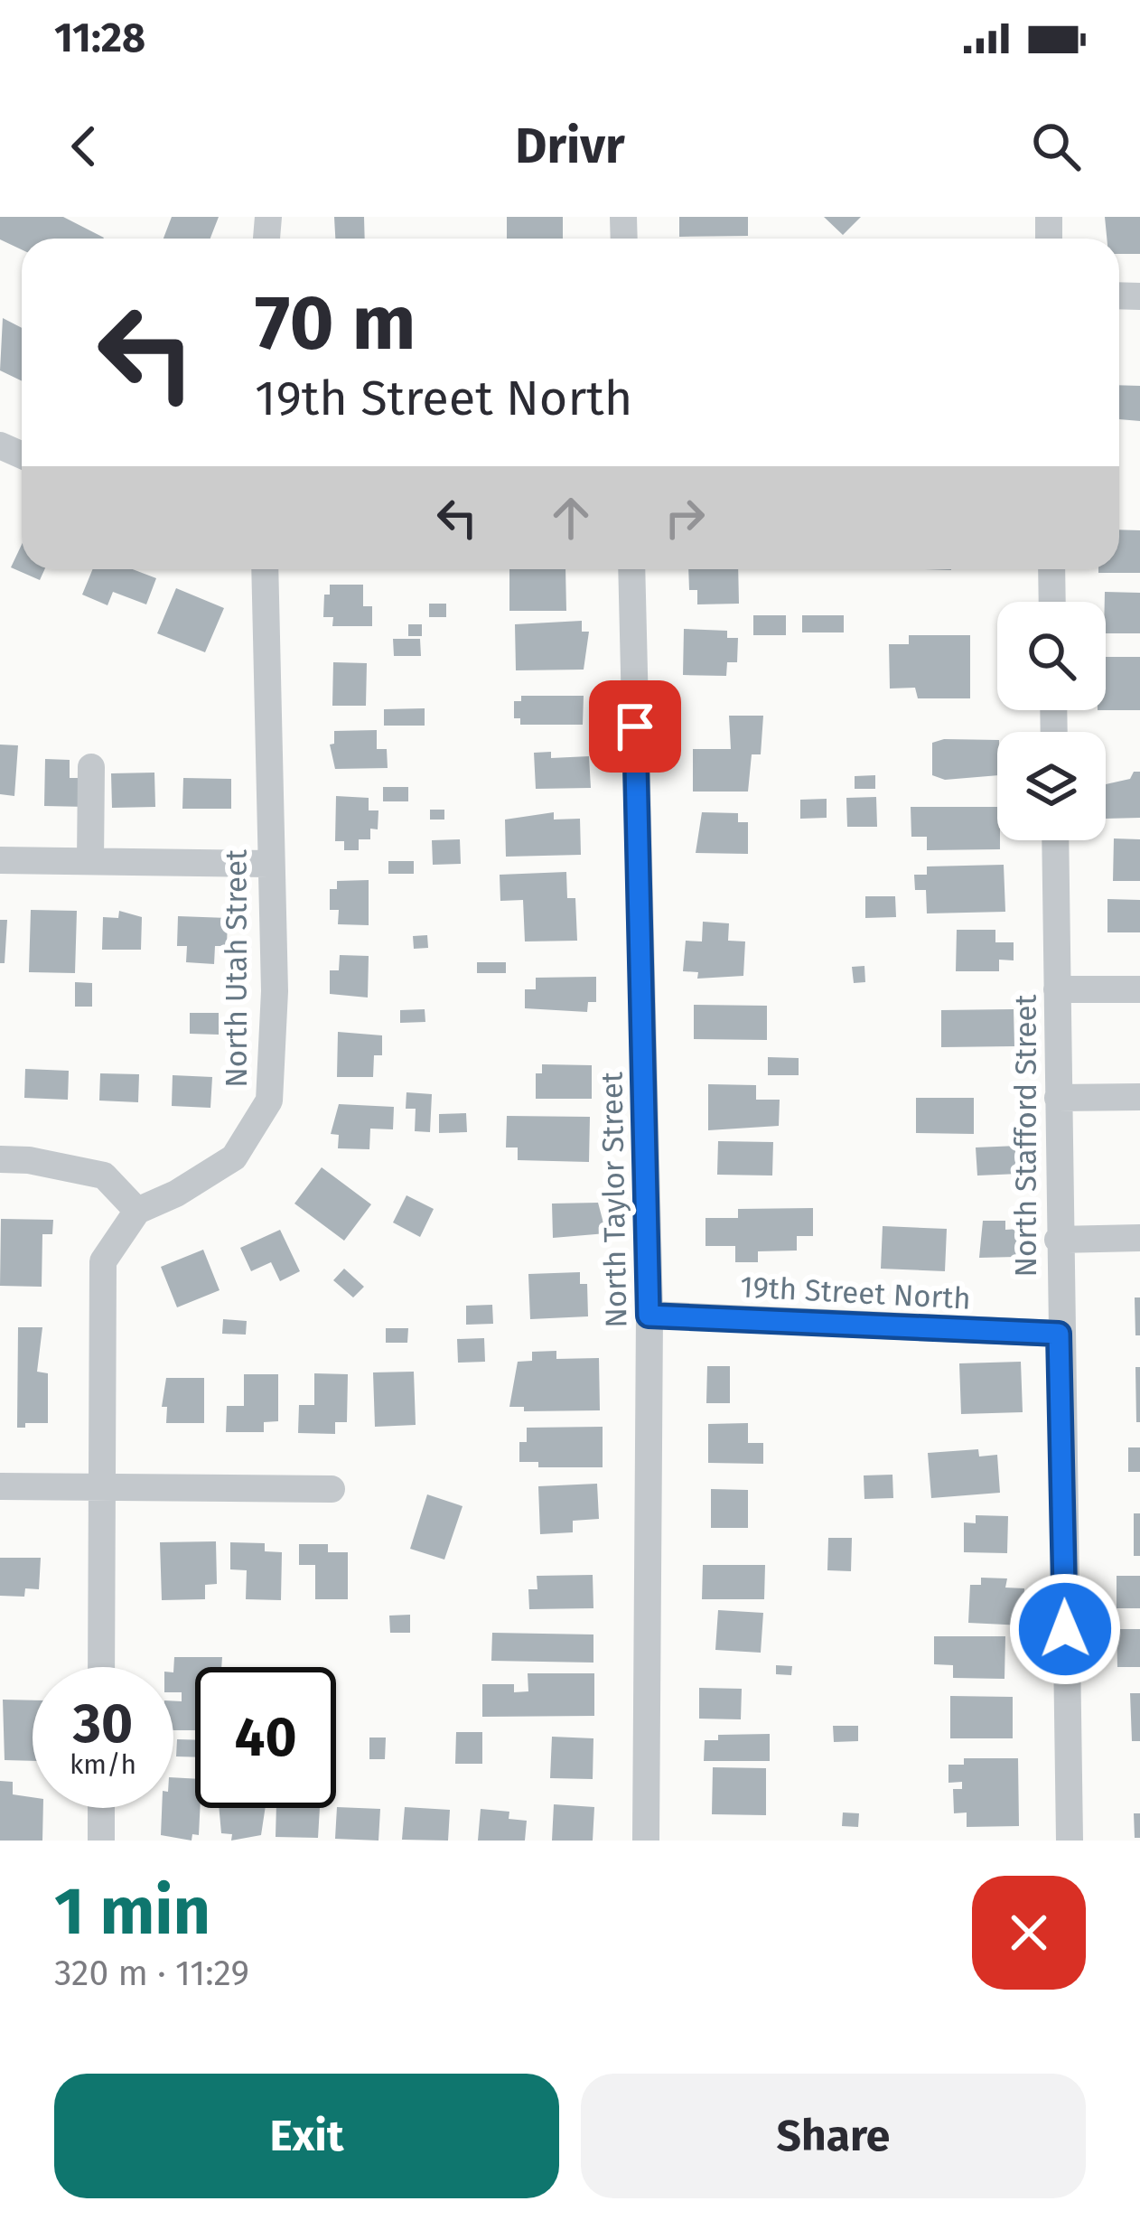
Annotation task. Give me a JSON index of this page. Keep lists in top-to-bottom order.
{
  "streets": {
    "street": [
      "North Utah Street",
      "North Stafford Street",
      "North Taylor Street",
      "19th Street North"
    ]
  },
  "crossings": [
    ["North Stafford Street", "19th Street North"],
    ["North Taylor Street", "19th Street North"]
  ],
  "page": {
    "status": "11:28",
    "header": "Drivr",
    "turn": ["70 m", "19th Street North"],
    "speed": "30 km/h",
    "limit": "40",
    "heading": ["1 min", "320 m · 11:29"],
    "buttons": ["Exit", "Share"]
  }
}
